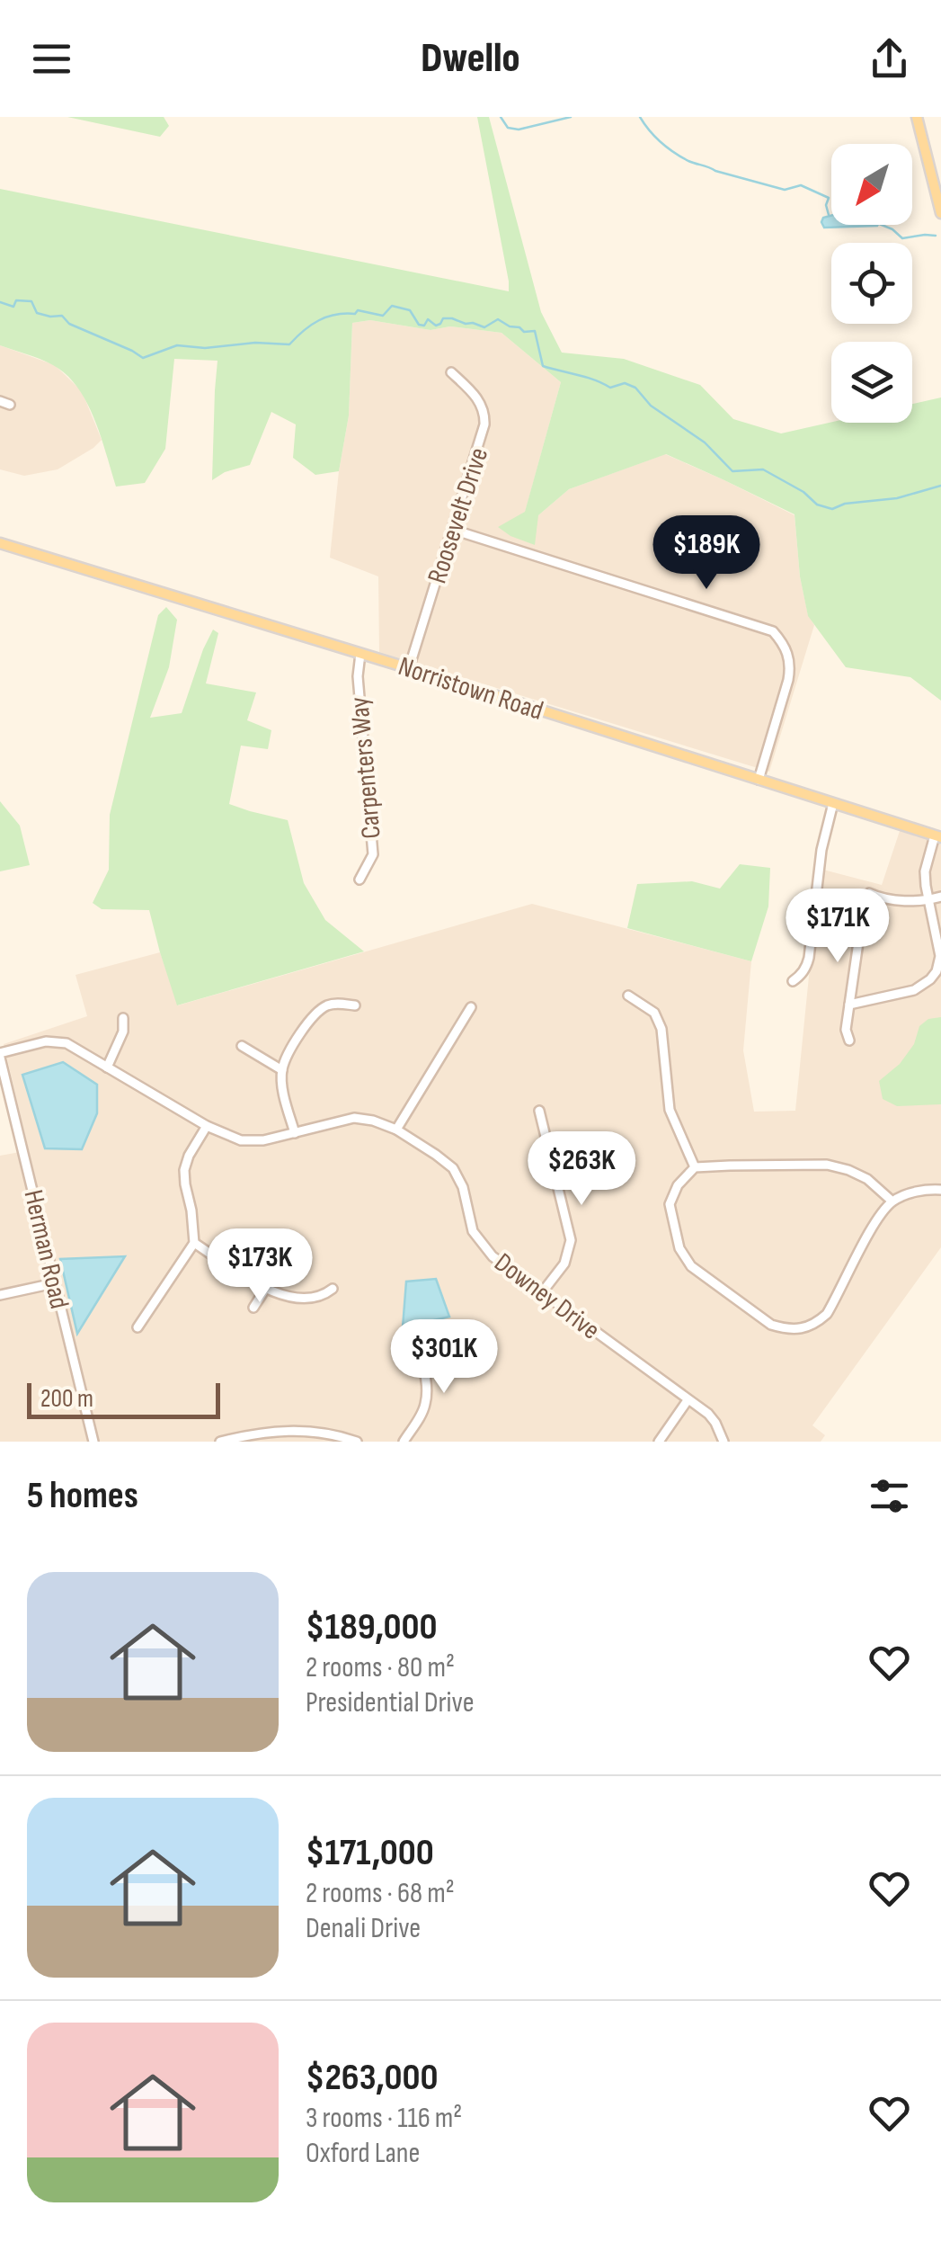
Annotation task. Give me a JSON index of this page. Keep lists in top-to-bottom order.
{
  "streets": {
    "main road": ["Norristown Road"],
    "street": [
      "Roosevelt Drive",
      "Carpenters Way",
      "Herman Road",
      "Downey Drive"
    ]
  },
  "crossings": [
    ["Roosevelt Drive", "Norristown Road"],
    ["Norristown Road", "Carpenters Way"],
    ["Herman Road", "Downey Drive"]
  ],
  "scale_bar": "200 m",
  "north": "bottom left",
  "page": {
    "header": "Dwello",
    "price": [
      "$189K",
      "$171K",
      "$263K",
      "$173K",
      "$301K"
    ],
    "scale": "200 m",
    "heading": "5 homes",
    "list": [
      {
        "name": "$189,000",
        "note": "2 rooms · 80 m² · Presidential Drive"
      },
      {
        "name": "$171,000",
        "note": "2 rooms · 68 m² · Denali Drive"
      },
      {
        "name": "$263,000",
        "note": "3 rooms · 116 m² · Oxford Lane"
      }
    ]
  }
}
